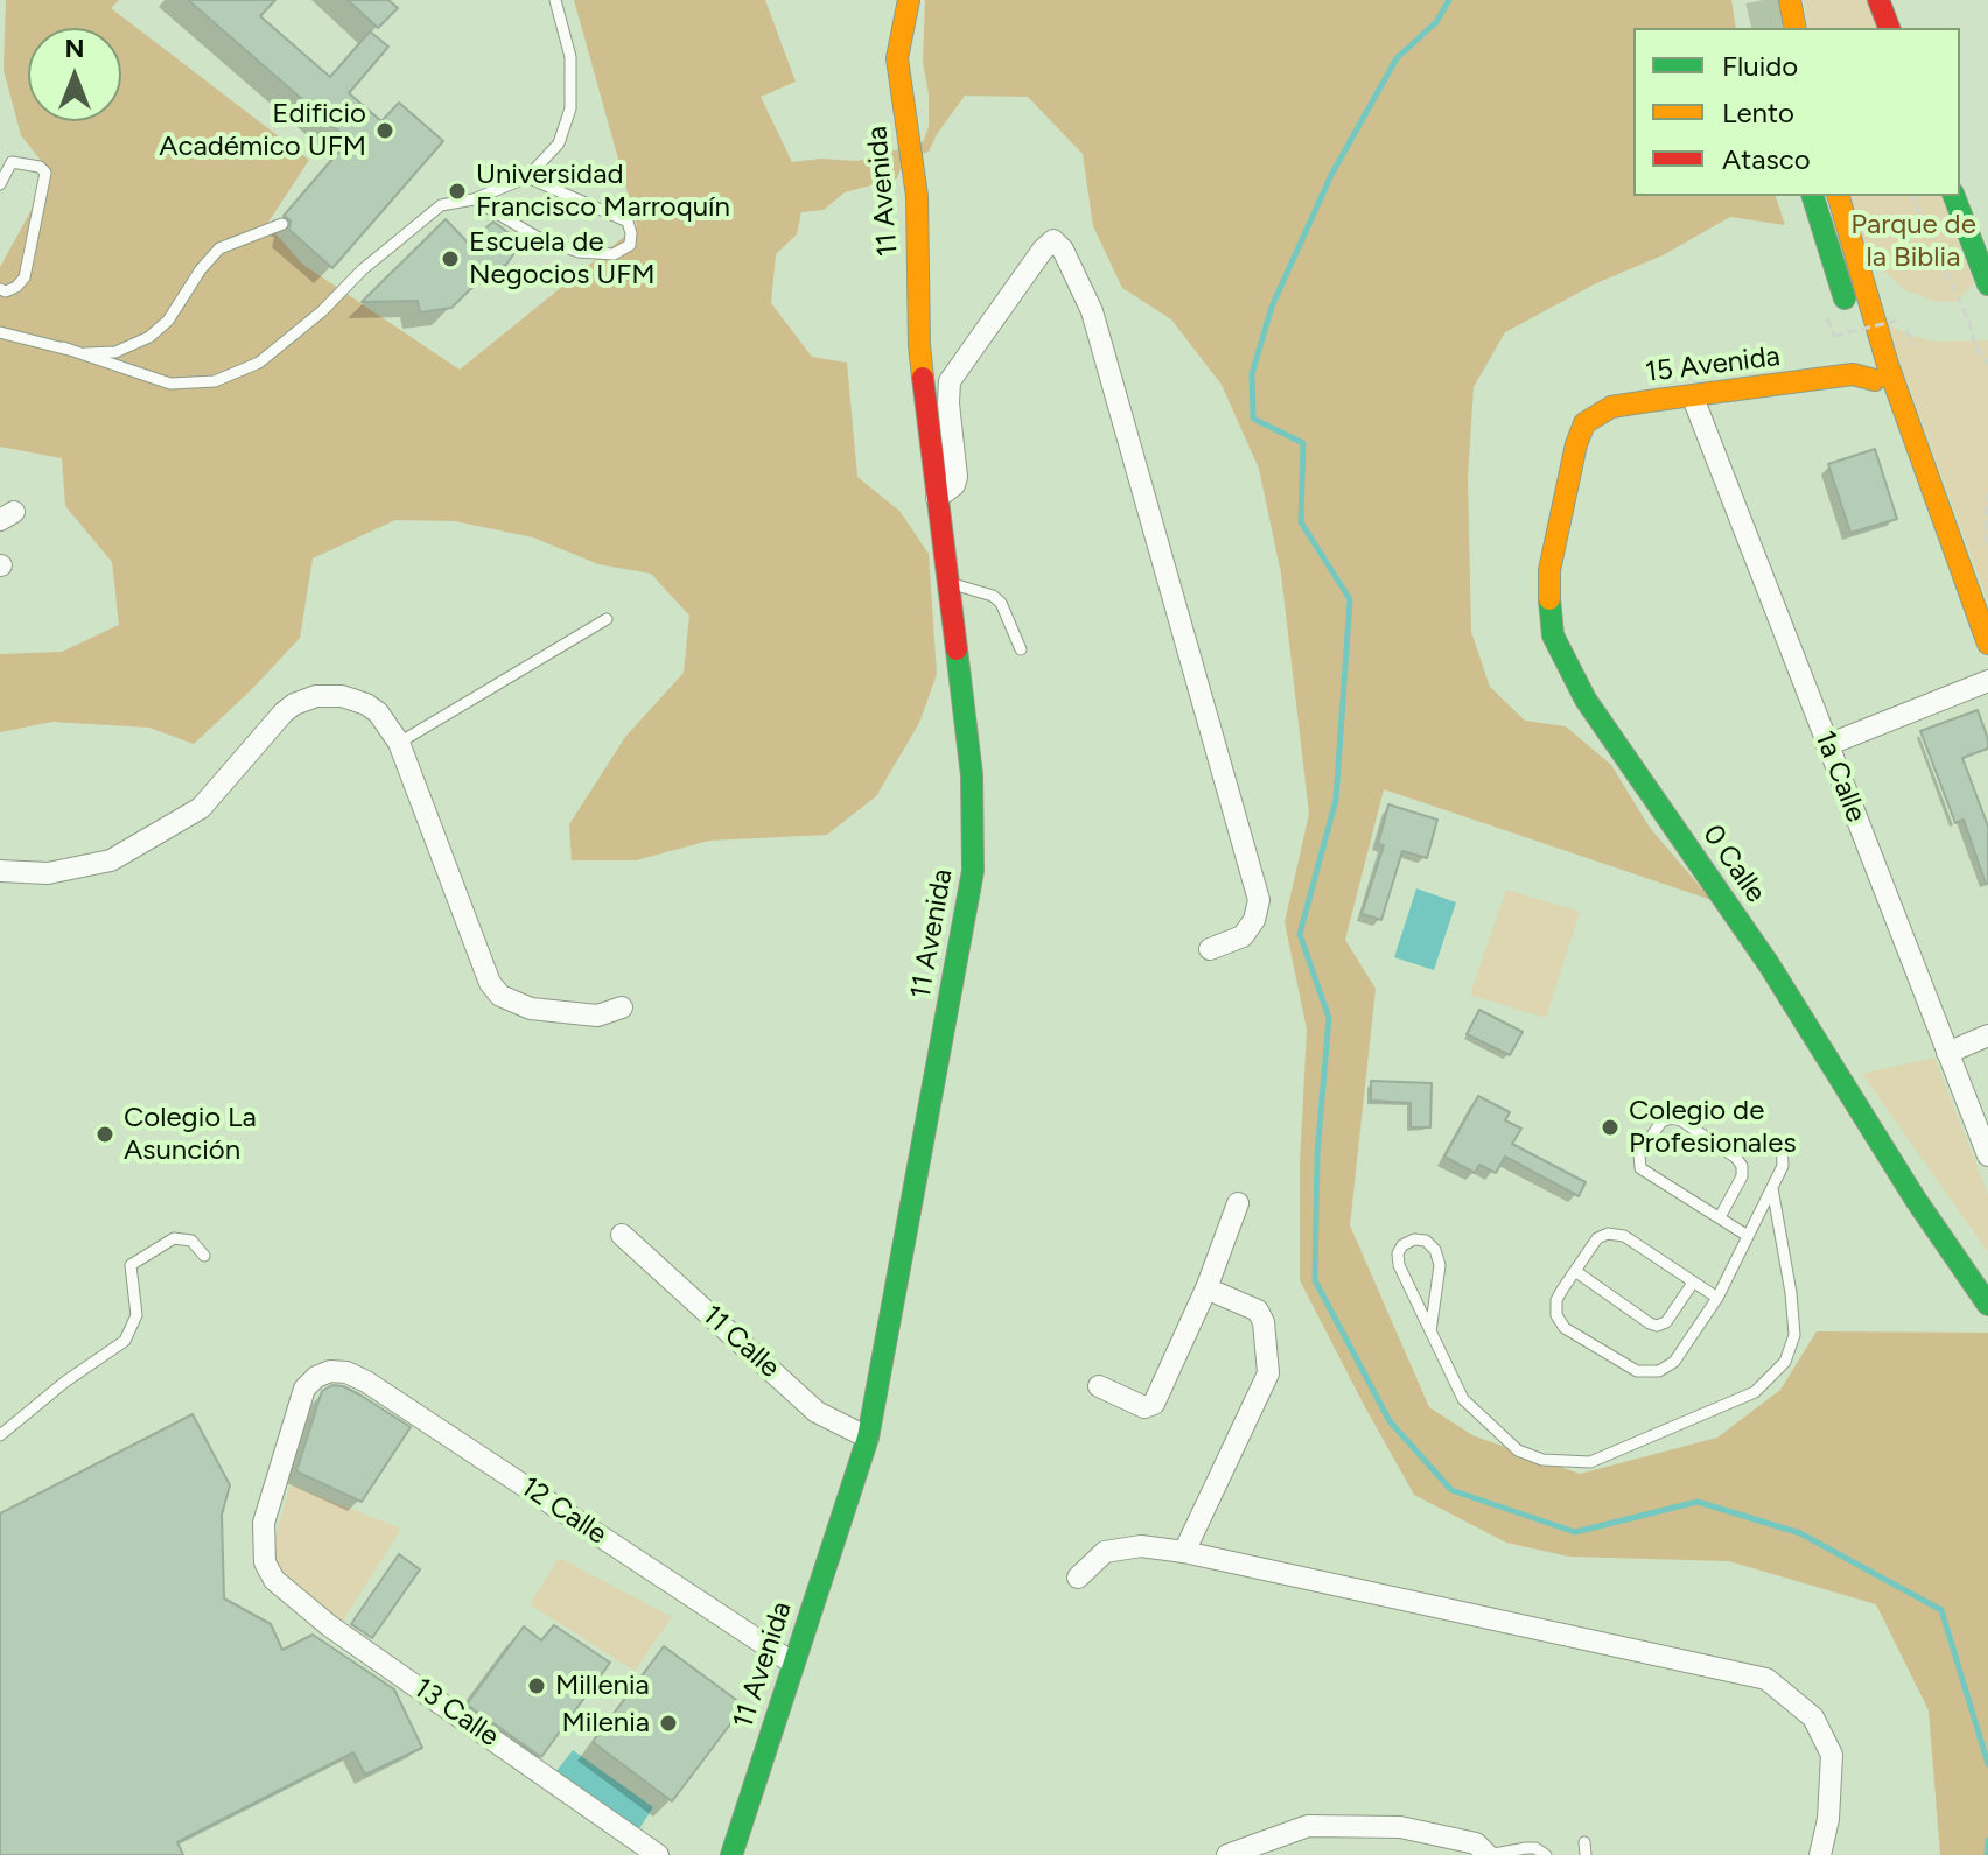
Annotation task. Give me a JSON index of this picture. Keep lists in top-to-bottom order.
{
  "streets": {
    "street": [
      "11 Avenida",
      "15 Avenida",
      "1a Calle",
      "0 Calle",
      "11 Calle",
      "12 Calle",
      "13 Calle"
    ]
  },
  "crossings": [
    ["11 Avenida", "11 Calle"],
    ["11 Avenida", "12 Calle"],
    ["15 Avenida", "1a Calle"],
    ["15 Avenida", "0 Calle"],
    ["12 Calle", "13 Calle"]
  ],
  "parks": ["Parque de la Biblia"],
  "places": [
    "Edificio Académico UFM",
    "Universidad Francisco Marroquín",
    "Escuela de Negocios UFM",
    "Colegio de Profesionales",
    "Colegio La Asunción",
    "Millenia",
    "Milenia"
  ],
  "legend": ["Fluido", "Lento", "Atasco"],
  "north": "top"
}
